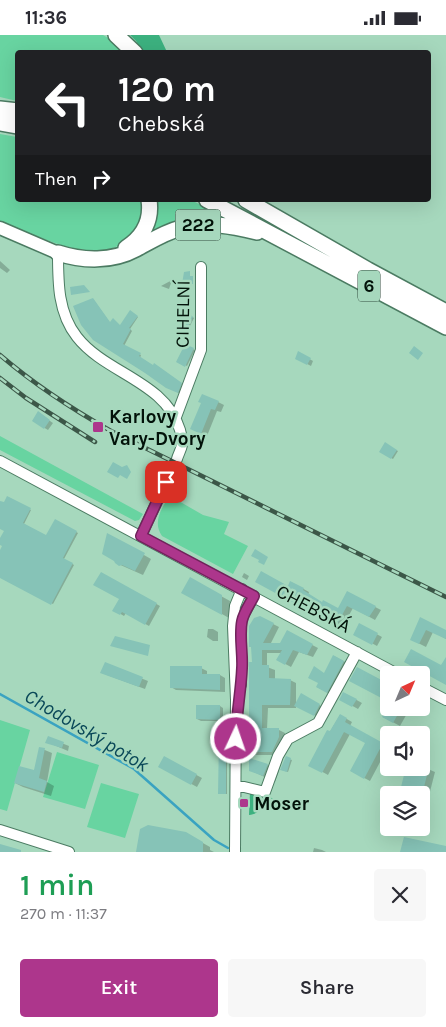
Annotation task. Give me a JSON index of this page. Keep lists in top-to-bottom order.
{
  "streets": {
    "highway": ["222", "6"],
    "street": ["CIHELNÍ", "CHEBSKÁ"]
  },
  "crossings": [
    ["222", "6"]
  ],
  "water": ["Chodovský potok"],
  "places": {
    "transit": ["Karlovy Vary-Dvory", "Moser"]
  },
  "north": "top right",
  "page": {
    "status": "11:36",
    "turn": ["120 m", "Chebská"],
    "then": "Then",
    "heading": ["1 min", "270 m · 11:37"],
    "buttons": ["Exit", "Share"]
  }
}
